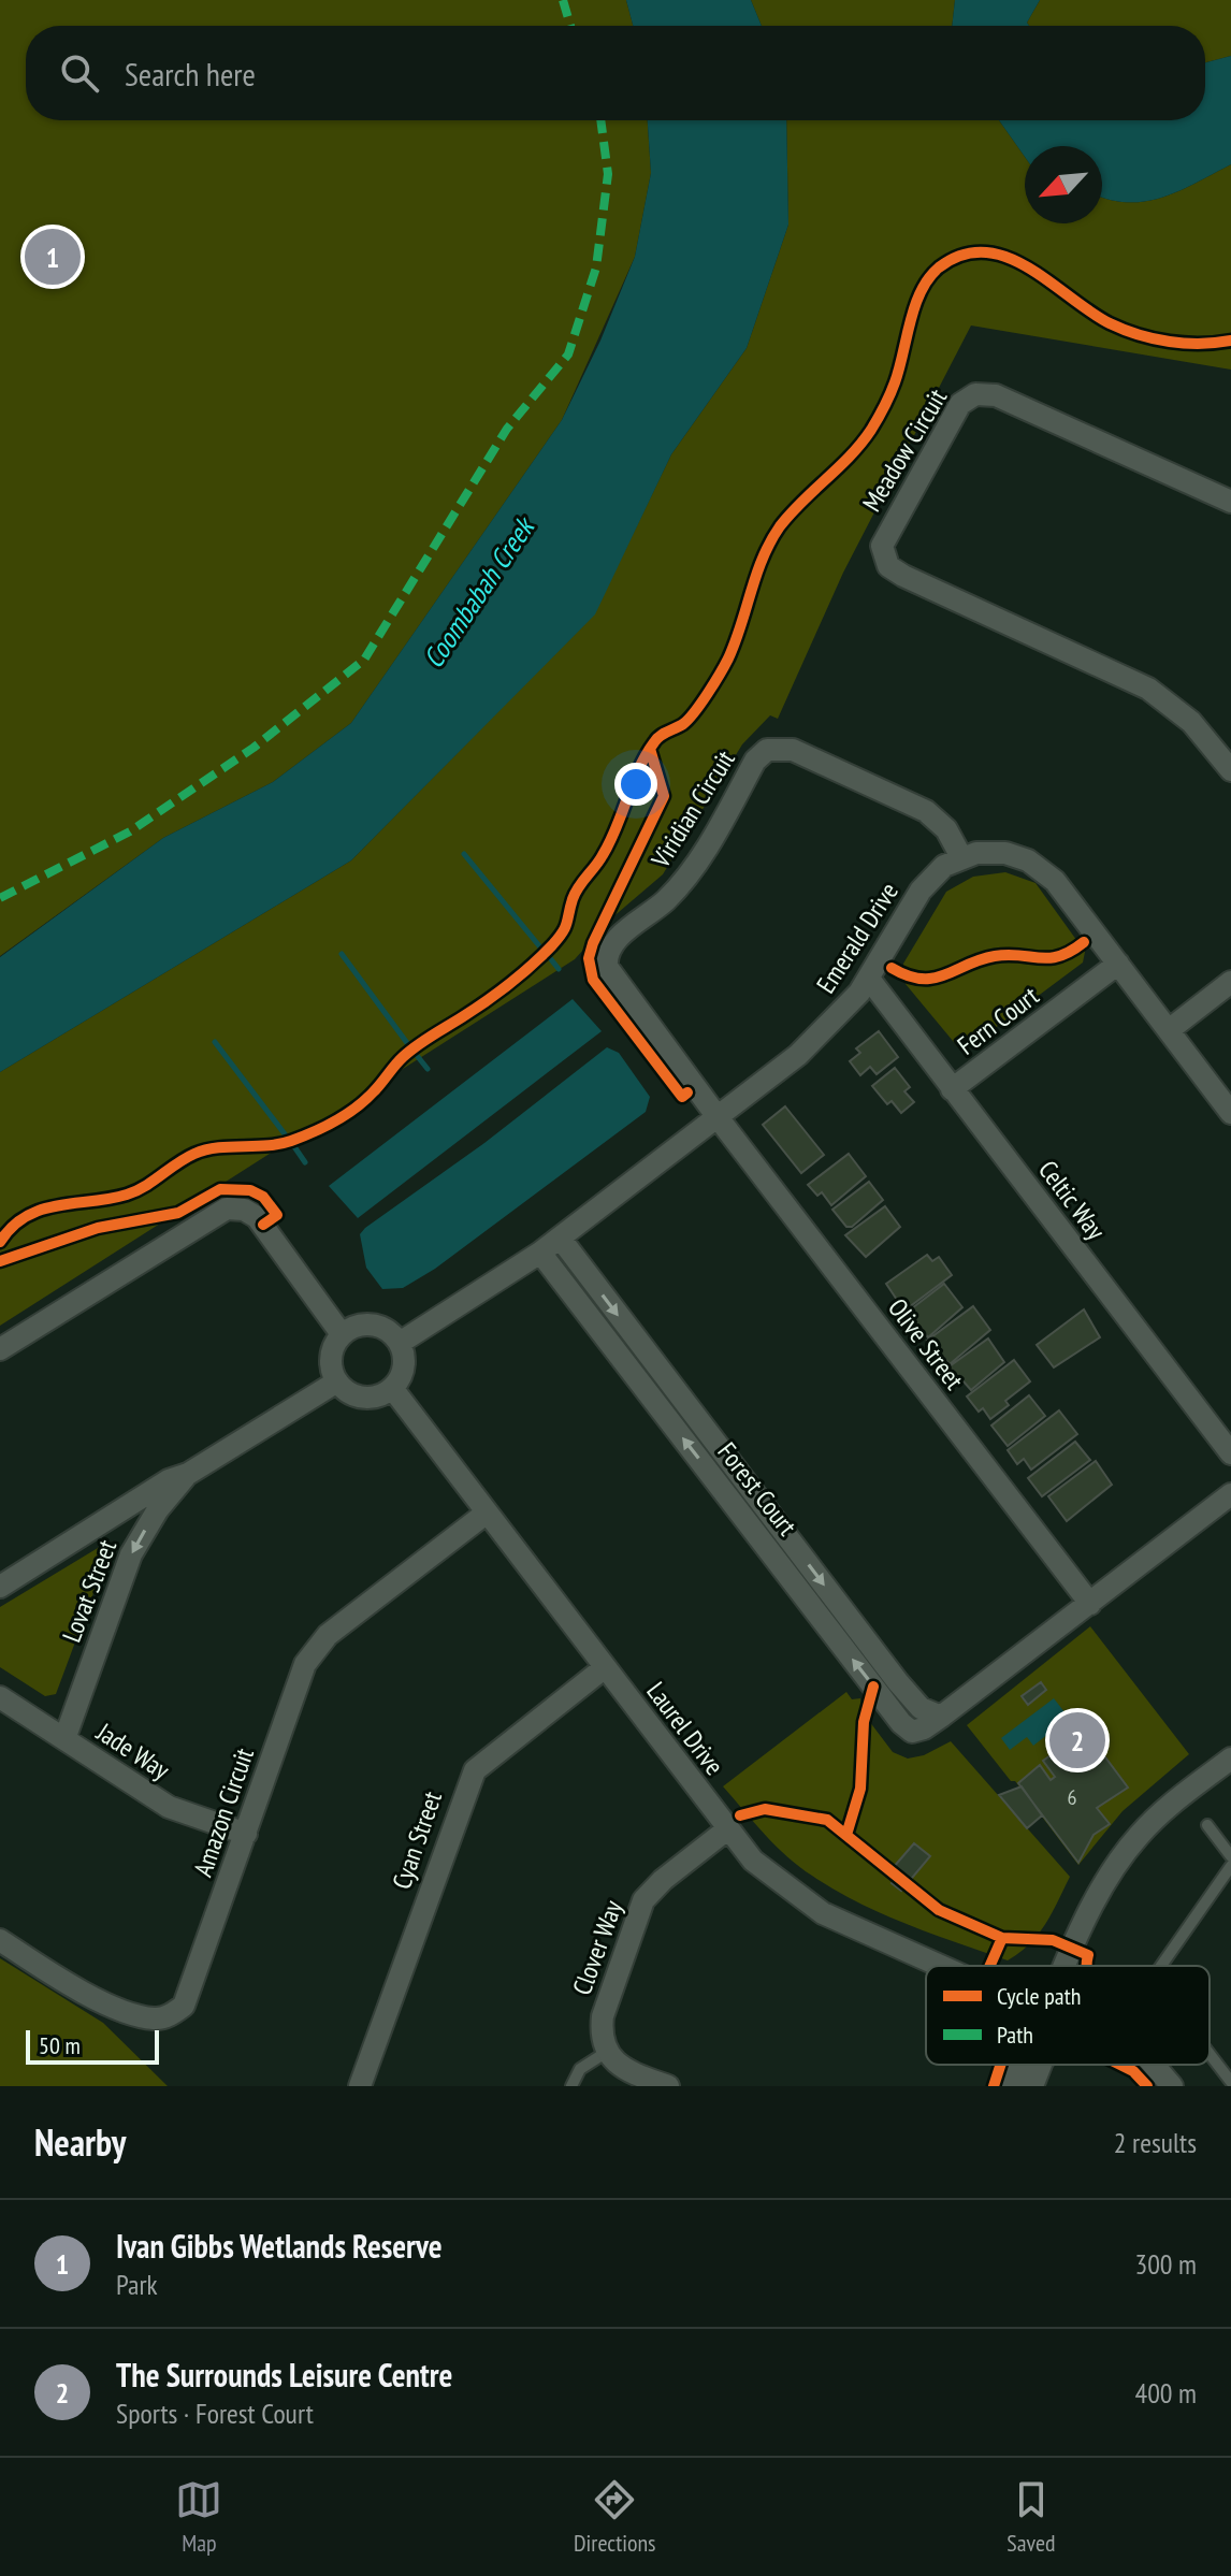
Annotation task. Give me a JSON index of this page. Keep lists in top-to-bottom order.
{
  "streets": {
    "street": [
      "Meadow Circuit",
      "Viridian Circuit",
      "Emerald Drive",
      "Fern Court",
      "Celtic Way",
      "Olive Street",
      "Forest Court",
      "Lovat Street",
      "Laurel Drive",
      "Jade Way",
      "Amazon Circuit",
      "Cyan Street",
      "Clover Way"
    ]
  },
  "crossings": [
    ["Viridian Circuit", "Emerald Drive"],
    ["Viridian Circuit", "Olive Street"],
    ["Emerald Drive", "Celtic Way"],
    ["Emerald Drive", "Olive Street"],
    ["Emerald Drive", "Forest Court"],
    ["Emerald Drive", "Lovat Street"],
    ["Emerald Drive", "Laurel Drive"],
    ["Fern Court", "Celtic Way"],
    ["Olive Street", "Forest Court"],
    ["Lovat Street", "Laurel Drive"],
    ["Lovat Street", "Jade Way"],
    ["Laurel Drive", "Amazon Circuit"],
    ["Laurel Drive", "Cyan Street"],
    ["Laurel Drive", "Clover Way"],
    ["Jade Way", "Amazon Circuit"]
  ],
  "one_way": ["Lovat Street"],
  "water": ["Coombabah Creek"],
  "house_numbers": ["6"],
  "legend": ["Cycle path", "Path"],
  "scale_bar": "50 m",
  "north": "bottom left",
  "page": {
    "search": "Search here",
    "pins": ["1", "2"],
    "scale": "50 m",
    "heading": ["Nearby", "2 results"],
    "list": [
      {
        "mark": "1",
        "name": "Ivan Gibbs Wetlands Reserve",
        "note": "Park",
        "value": "300 m"
      },
      {
        "mark": "2",
        "name": "The Surrounds Leisure Centre",
        "note": "Sports · Forest Court",
        "value": "400 m"
      }
    ],
    "nav": ["Map", "Directions", "Saved"]
  }
}
